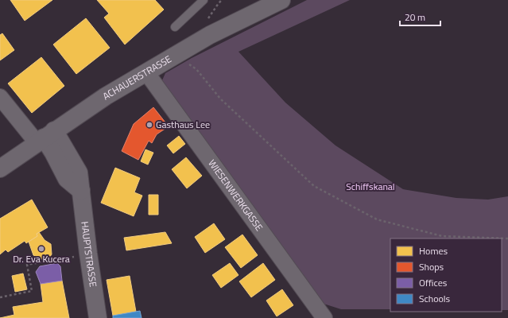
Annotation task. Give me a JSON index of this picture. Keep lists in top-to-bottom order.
{
  "streets": {
    "street": ["ACHAUERSTRASSE", "WIESENWERKGASSE", "HAUPTSTRASSE"]
  },
  "crossings": [
    ["ACHAUERSTRASSE", "WIESENWERKGASSE"],
    ["ACHAUERSTRASSE", "HAUPTSTRASSE"]
  ],
  "parks": ["Schiffskanal"],
  "places": ["Gasthaus Lee", "Dr. Eva Kucera"],
  "legend": [
    "Homes",
    "Shops",
    "Offices",
    "Schools"
  ],
  "scale_bar": "20 m"
}
